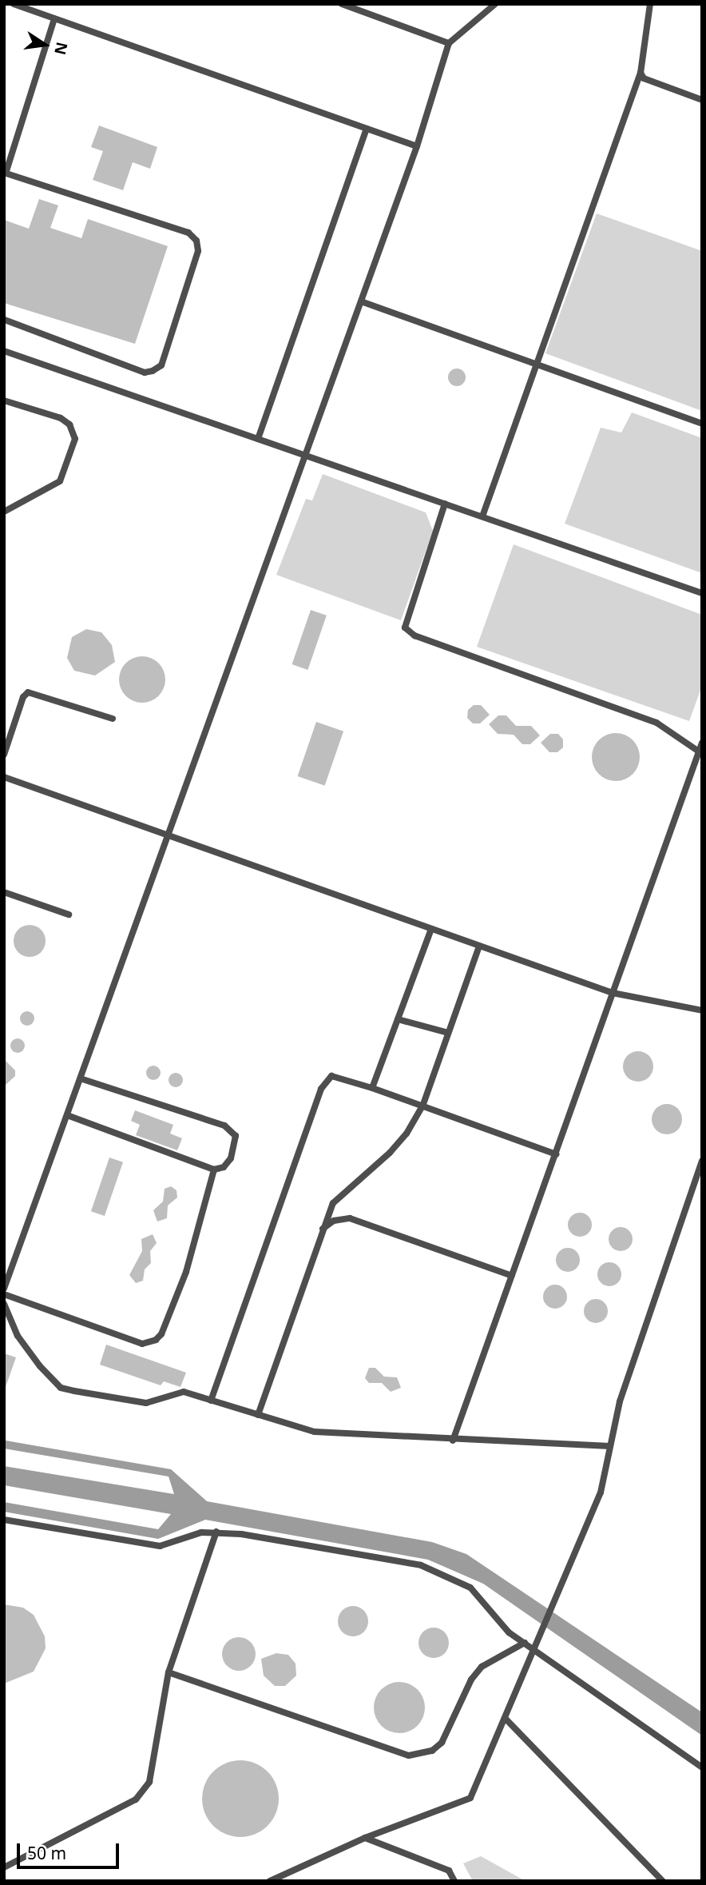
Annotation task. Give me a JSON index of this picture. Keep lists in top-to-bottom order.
{
  "scale_bar": "50 m",
  "north": "right"
}
